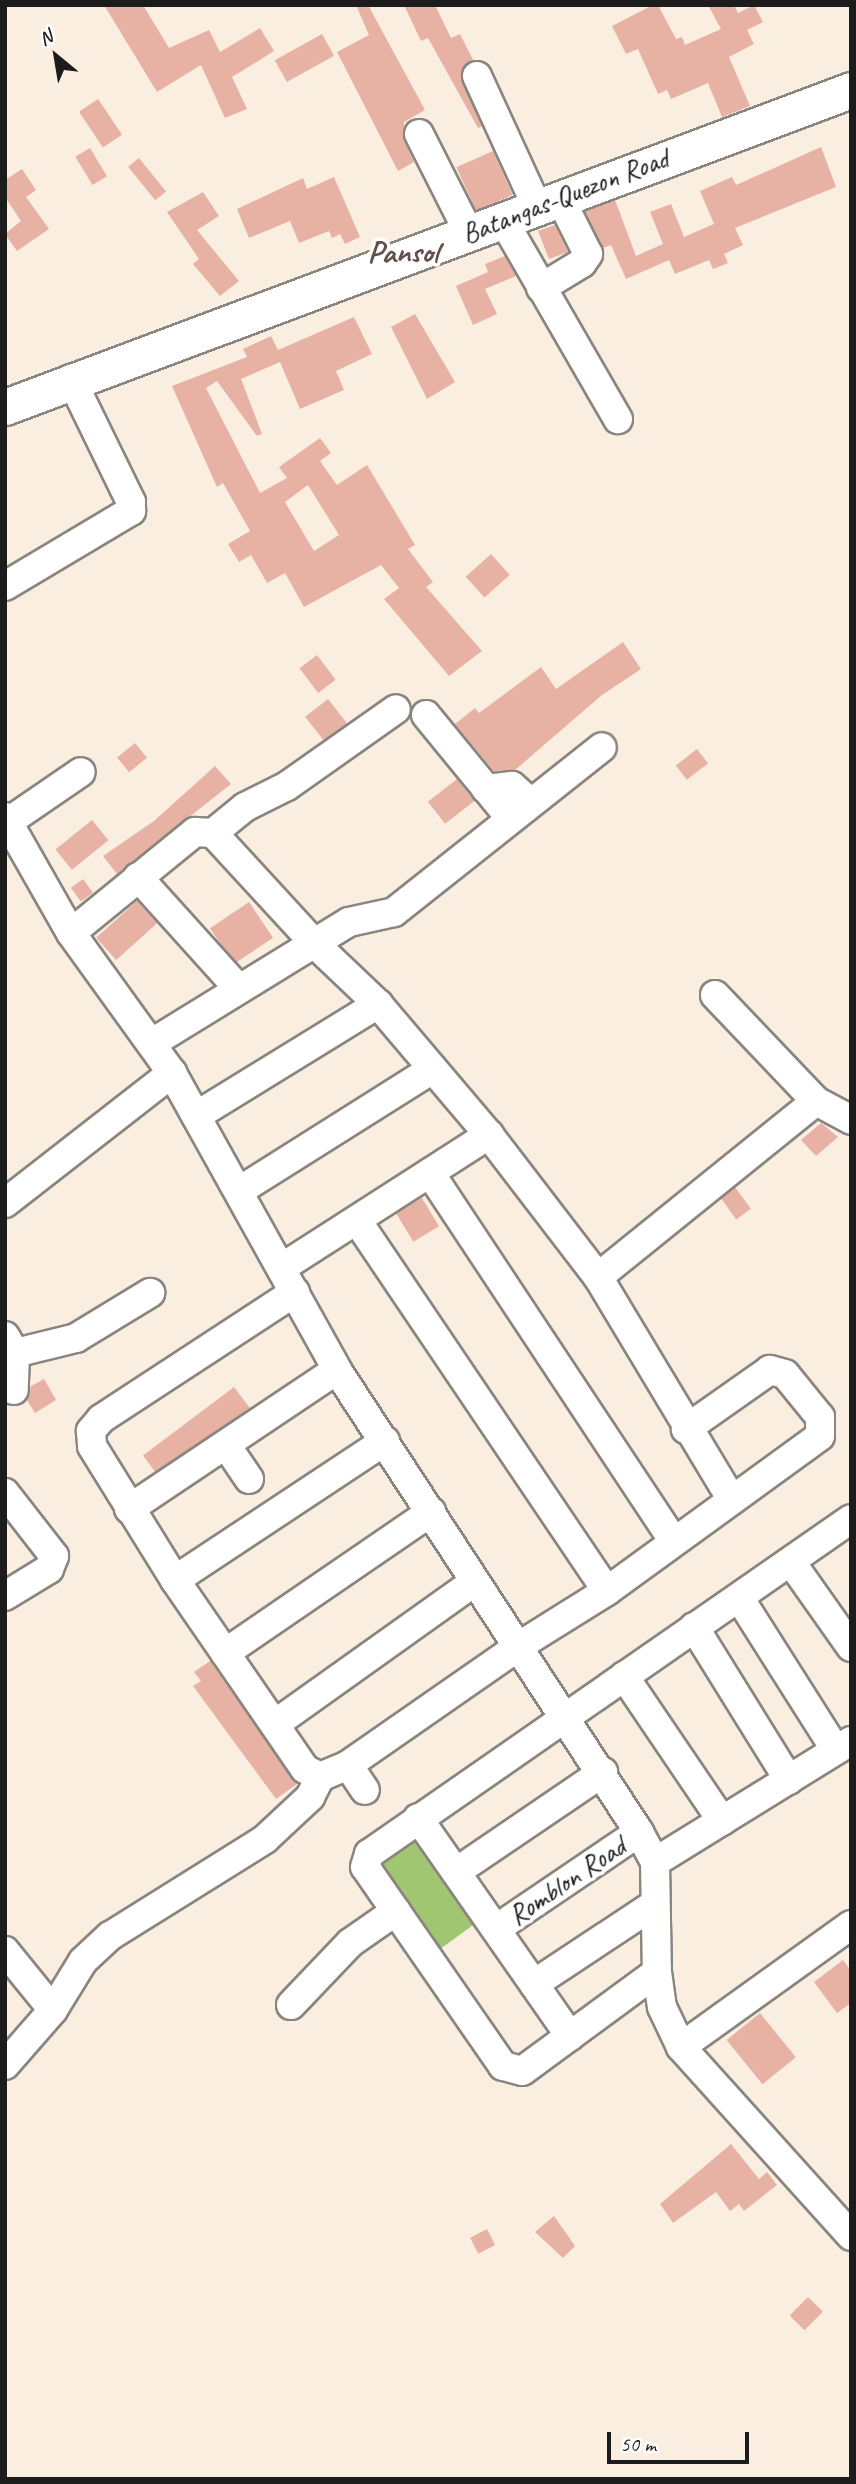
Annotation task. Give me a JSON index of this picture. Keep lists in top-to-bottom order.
{
  "streets": {
    "main road": ["Batangas-Quezon Road"],
    "street": ["Romblon Road"]
  },
  "districts": ["Pansol"],
  "scale_bar": "50 m",
  "north": "top left"
}
